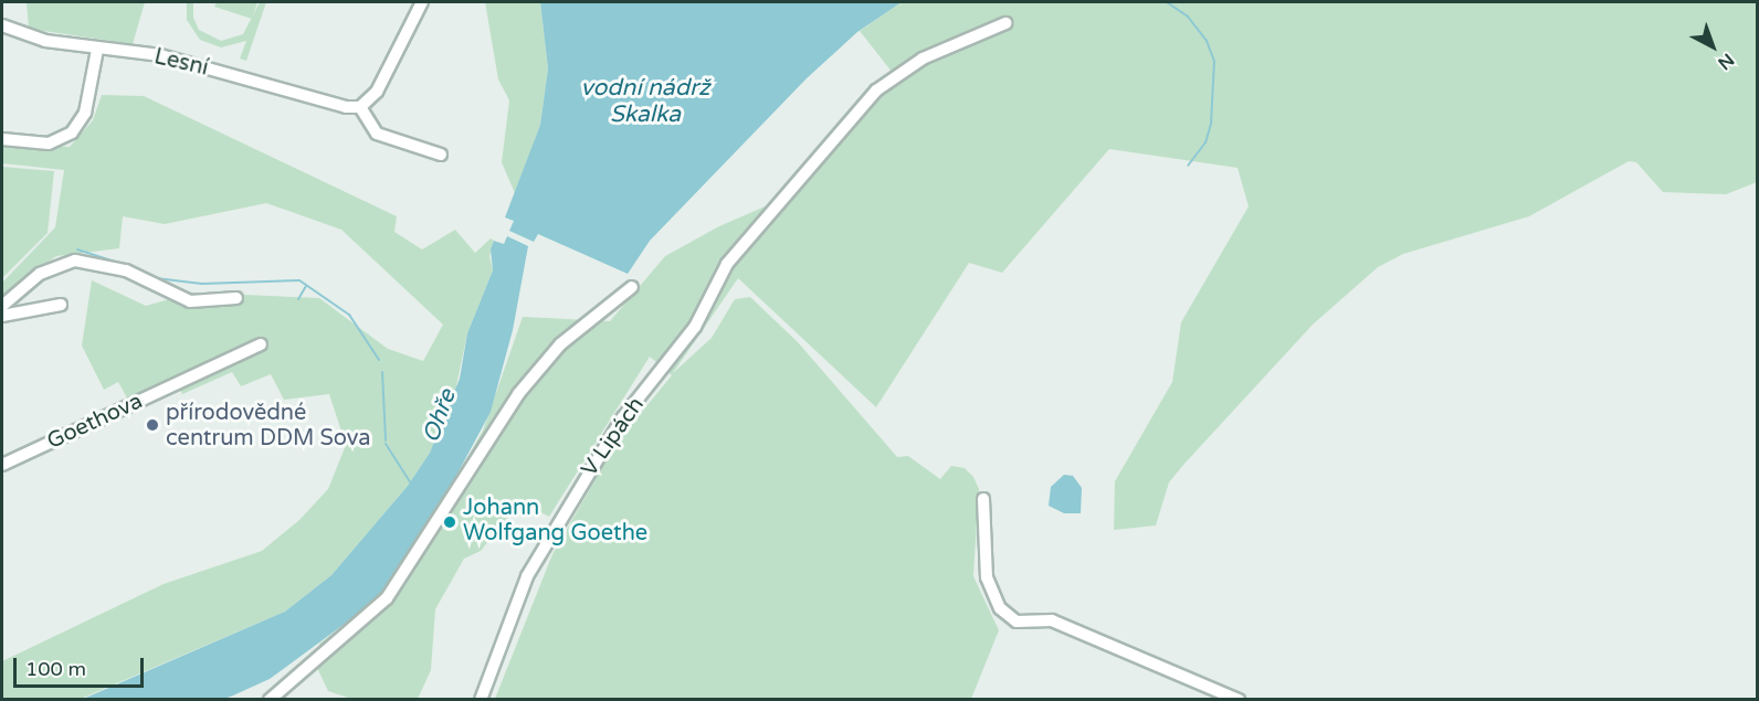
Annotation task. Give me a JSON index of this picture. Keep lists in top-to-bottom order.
{
  "streets": {
    "street": ["Lesní", "Goethova", "V Lipách"]
  },
  "water": ["vodní nádrž Skalka", "Ohře"],
  "places": ["přírodovědné centrum DDM Sova", "Johann Wolfgang Goethe"],
  "scale_bar": "100 m",
  "north": "bottom right"
}
